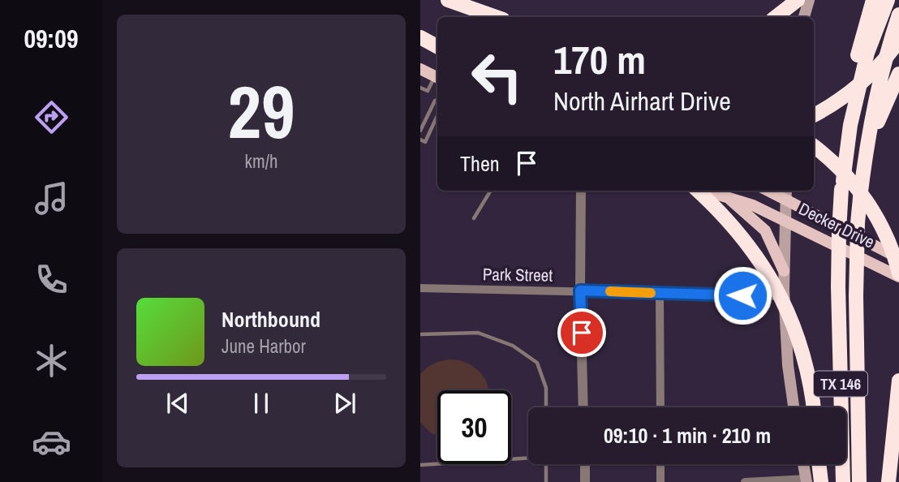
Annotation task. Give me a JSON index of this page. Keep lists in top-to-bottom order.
{
  "streets": {
    "highway": ["TX 146"],
    "main road": ["Decker Drive"],
    "street": ["Park Street"]
  },
  "page": {
    "tabs": "09:09",
    "tile": ["29", "km/h"],
    "turn": ["170 m", "North Airhart Drive"],
    "then": "Then",
    "song": ["Northbound", "June Harbor"],
    "limit": "30",
    "trip": "09:10 · 1 min · 210 m"
  }
}
